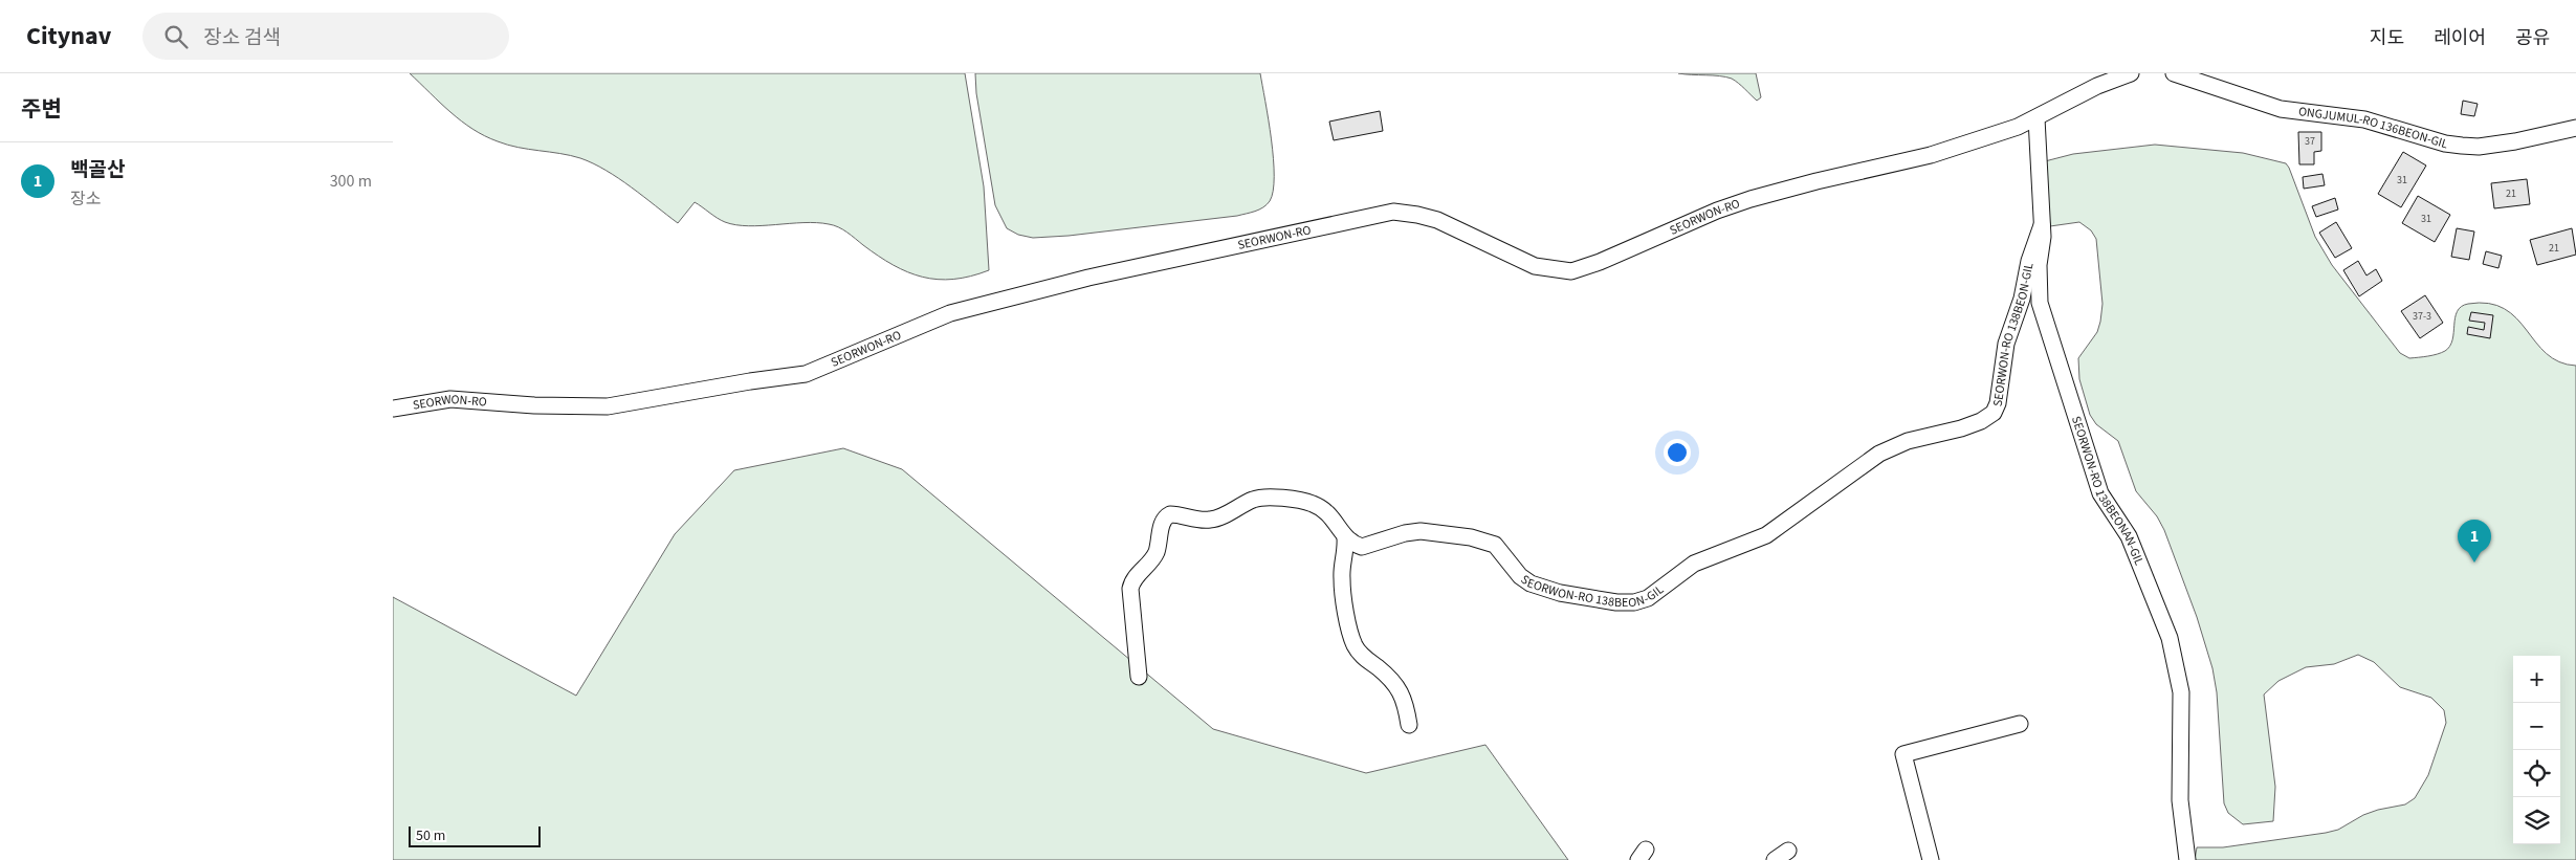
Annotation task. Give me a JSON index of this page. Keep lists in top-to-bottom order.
{
  "streets": {
    "street": [
      "ONGJUMUL-RO 136BEON-GIL",
      "SEORWON-RO",
      "SEORWON-RO 138BEON-GIL",
      "SEORWON-RO 138BEONAN-GIL"
    ]
  },
  "crossings": [
    ["SEORWON-RO", "SEORWON-RO 138BEONAN-GIL"],
    ["SEORWON-RO 138BEON-GIL", "SEORWON-RO 138BEONAN-GIL"]
  ],
  "house_numbers": [
    "37",
    "31",
    "21",
    "31",
    "21",
    "37-3"
  ],
  "scale_bar": "50 m",
  "page": {
    "header": "Citynav",
    "search": "장소 검색",
    "nav": ["지도", "레이어", "공유"],
    "heading": "주변",
    "list": [
      {
        "mark": "1",
        "name": "백골산",
        "note": "장소",
        "value": "300 m"
      }
    ],
    "pins": "1",
    "map_buttons": ["+", "−"],
    "scale": "50 m"
  }
}
